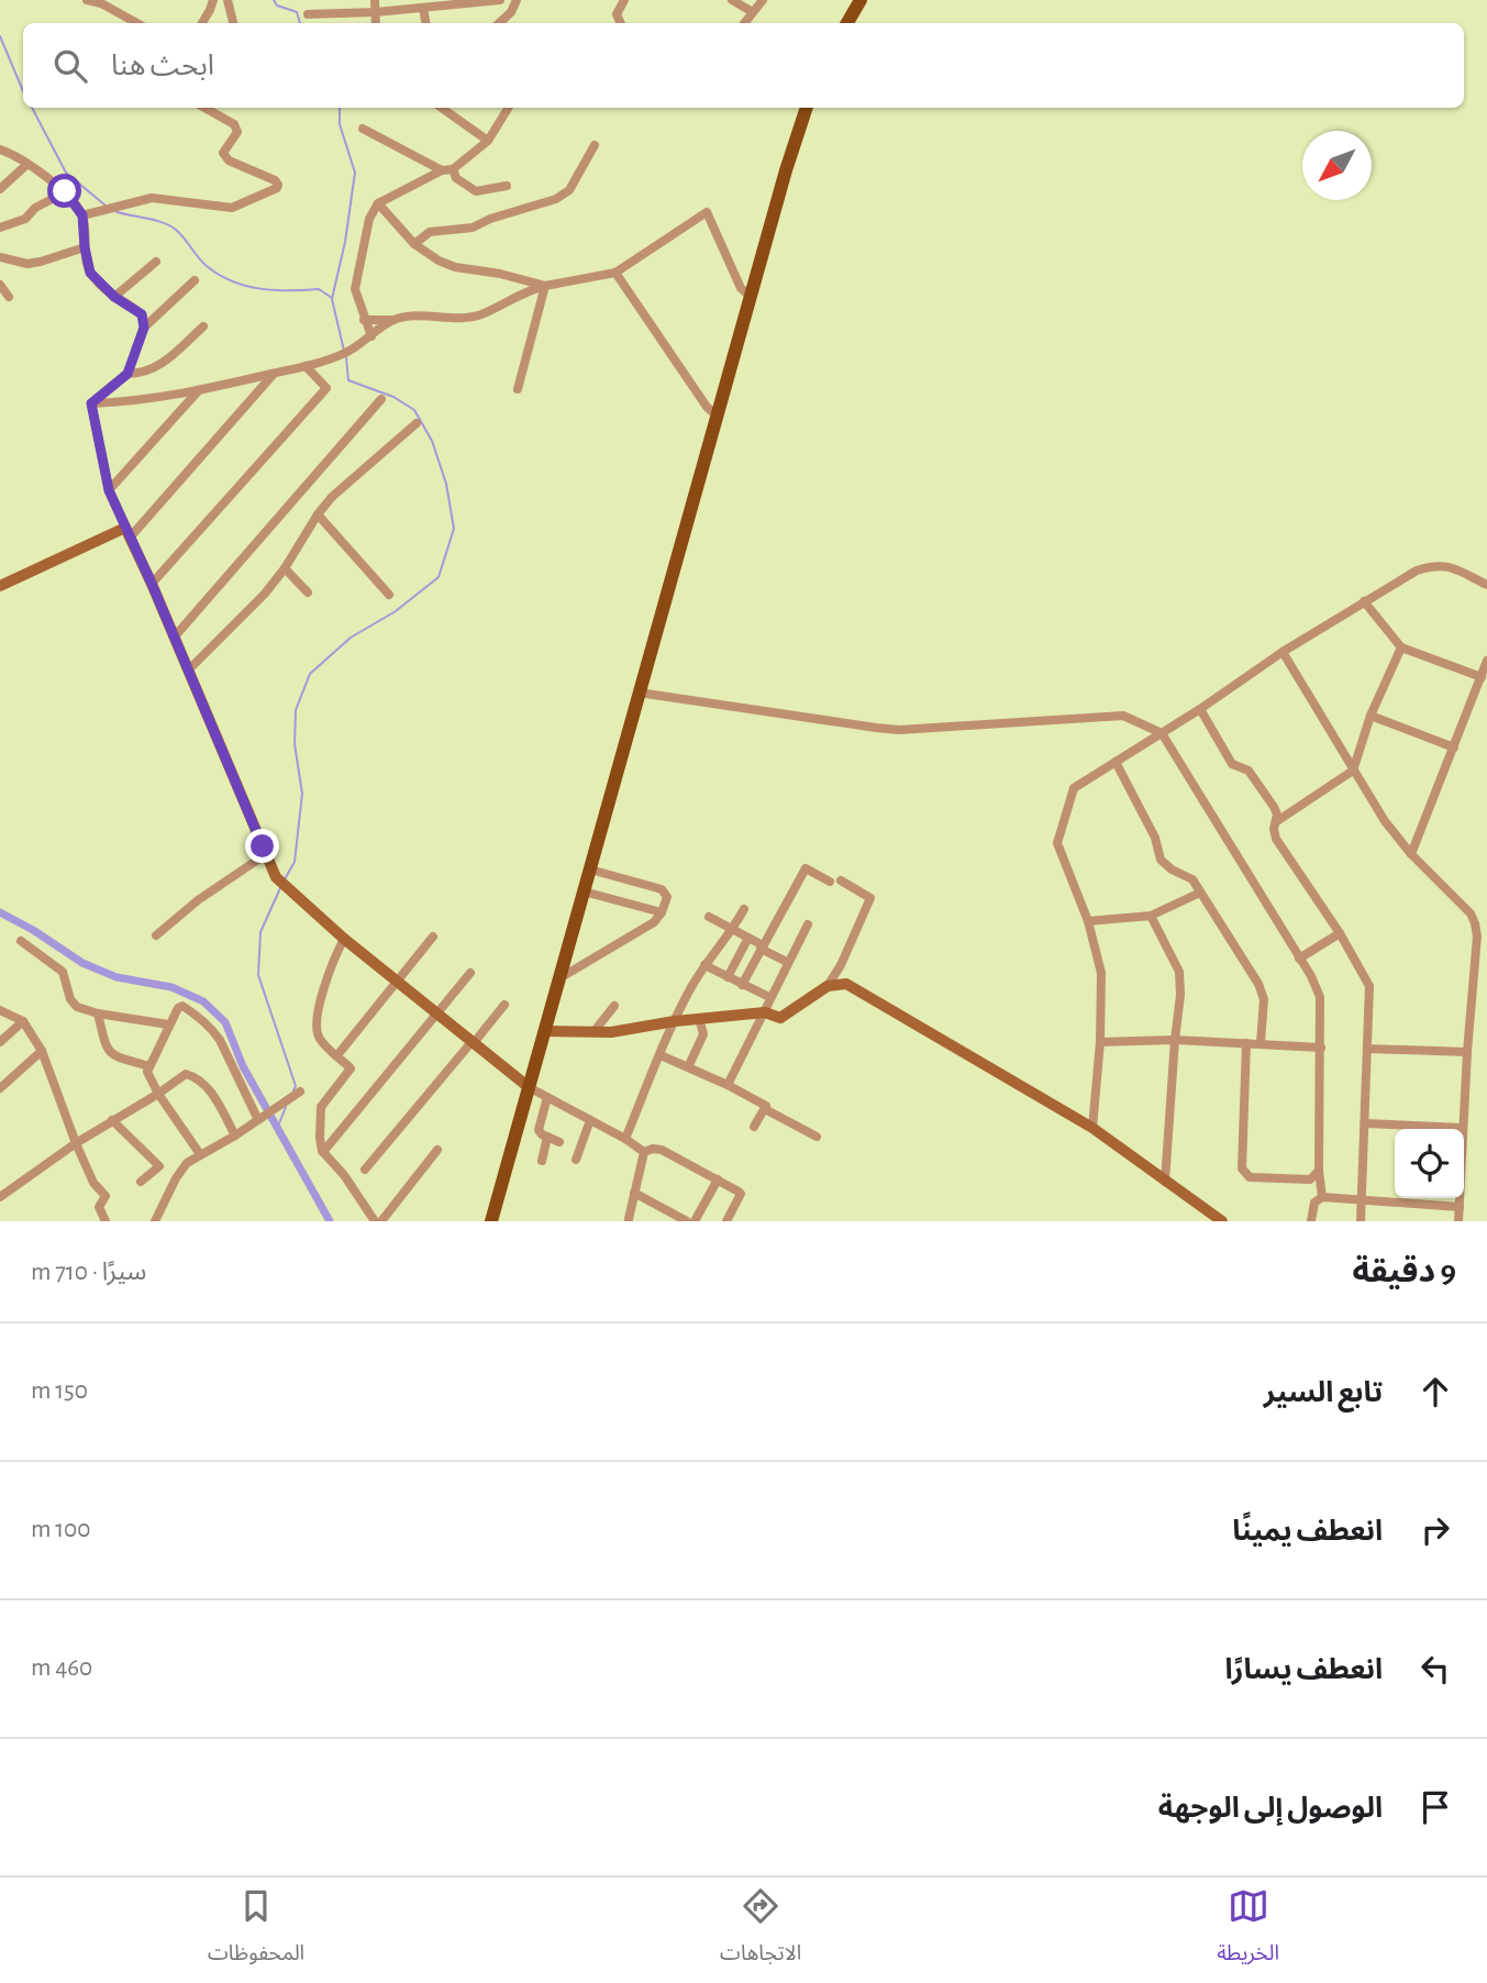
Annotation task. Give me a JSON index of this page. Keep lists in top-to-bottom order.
{
  "north": "bottom left",
  "page": {
    "search": "ابحث هنا",
    "heading": ["9 دقيقة", "سيرًا · 710 m"],
    "list": [
      ["تابع السير", "150 m"],
      ["انعطف يمينًا", "100 m"],
      ["انعطف يسارًا", "460 m"],
      "الوصول إلى الوجهة"
    ],
    "nav": ["الخريطة", "الاتجاهات", "المحفوظات"]
  }
}
